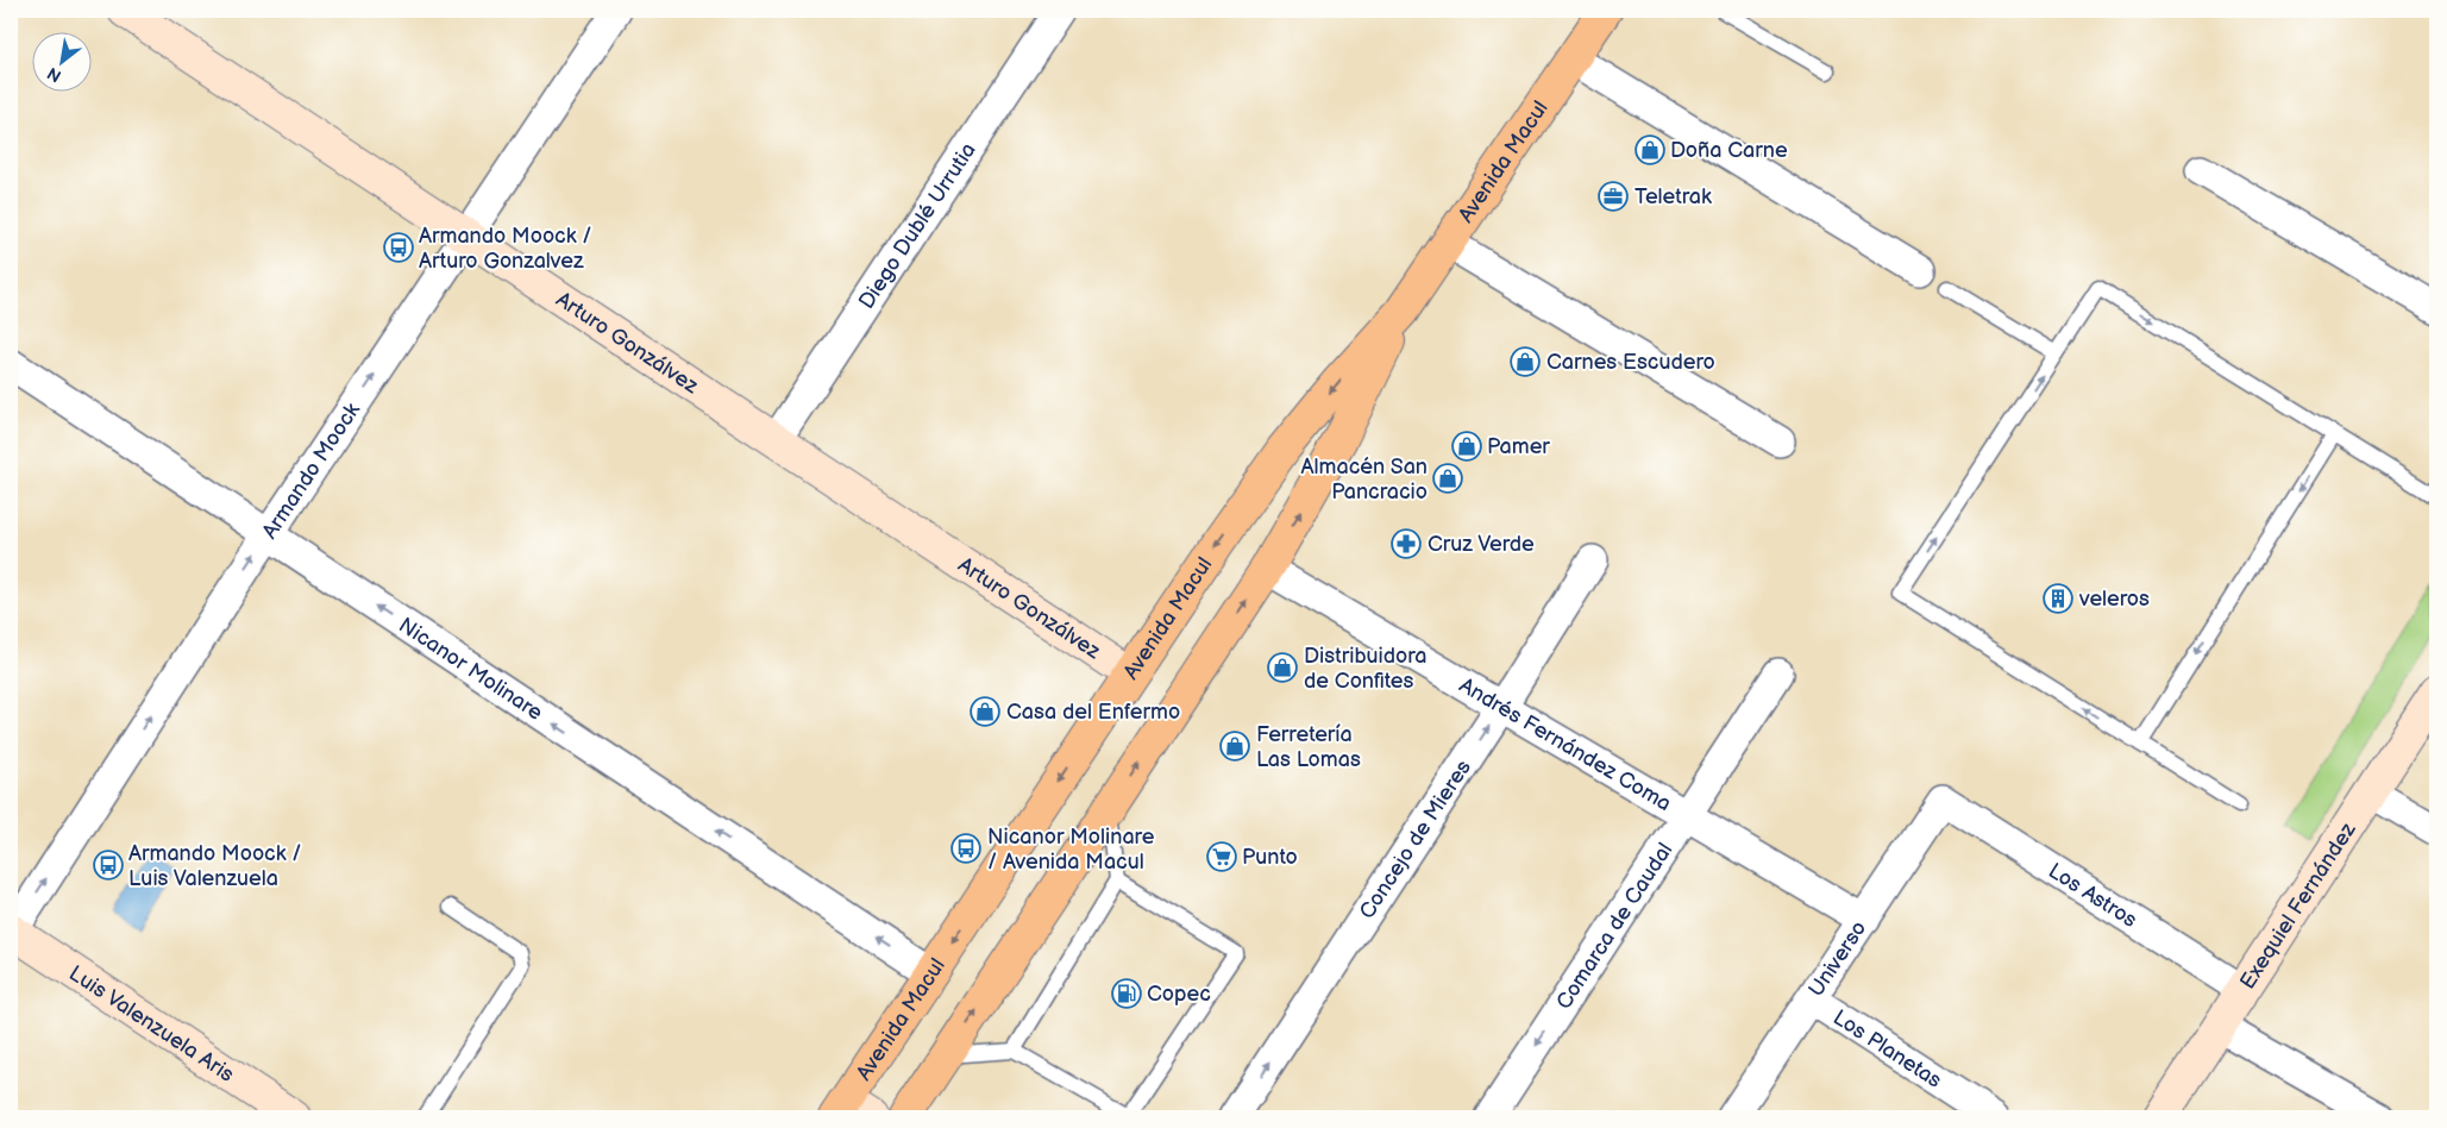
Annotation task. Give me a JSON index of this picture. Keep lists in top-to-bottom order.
{
  "streets": {
    "main road": ["Avenida Macul"],
    "street": [
      "Diego Dublé Urrutia",
      "Arturo Gonzálvez",
      "Armando Moock",
      "Nicanor Molinare",
      "Andrés Fernández Coma",
      "Concejo de Mieres",
      "Los Astros",
      "Exequiel Fernández",
      "Comarca de Caudal",
      "Universo",
      "Luis Valenzuela Aris",
      "Los Planetas"
    ]
  },
  "crossings": [
    ["Avenida Macul", "Arturo Gonzálvez"],
    ["Avenida Macul", "Nicanor Molinare"],
    ["Avenida Macul", "Andrés Fernández Coma"],
    ["Diego Dublé Urrutia", "Arturo Gonzálvez"],
    ["Arturo Gonzálvez", "Armando Moock"],
    ["Armando Moock", "Nicanor Molinare"],
    ["Armando Moock", "Luis Valenzuela Aris"],
    ["Andrés Fernández Coma", "Concejo de Mieres"],
    ["Andrés Fernández Coma", "Comarca de Caudal"],
    ["Andrés Fernández Coma", "Universo"],
    ["Los Astros", "Exequiel Fernández"],
    ["Los Astros", "Universo"],
    ["Universo", "Los Planetas"]
  ],
  "one_way": [
    "Armando Moock",
    "Nicanor Molinare",
    "Concejo de Mieres",
    "Comarca de Caudal"
  ],
  "places": {
    "shop": [
      "Doña Carne",
      "Carnes Escudero",
      "Pamer",
      "Almacén San Pancracio",
      "Distribuidora de Confites",
      "Casa del Enfermo",
      "Ferretería Las Lomas"
    ],
    "office": ["Teletrak"],
    "bus stop": ["Armando Moock / Arturo Gonzalvez", "Nicanor Molinare / Avenida Macul", "Armando Moock / Luis Valenzuela"],
    "pharmacy": ["Cruz Verde"],
    "building": ["veleros"],
    "supermarket": ["Punto"],
    "fuel station": ["Copec"]
  },
  "north": "bottom left"
}
